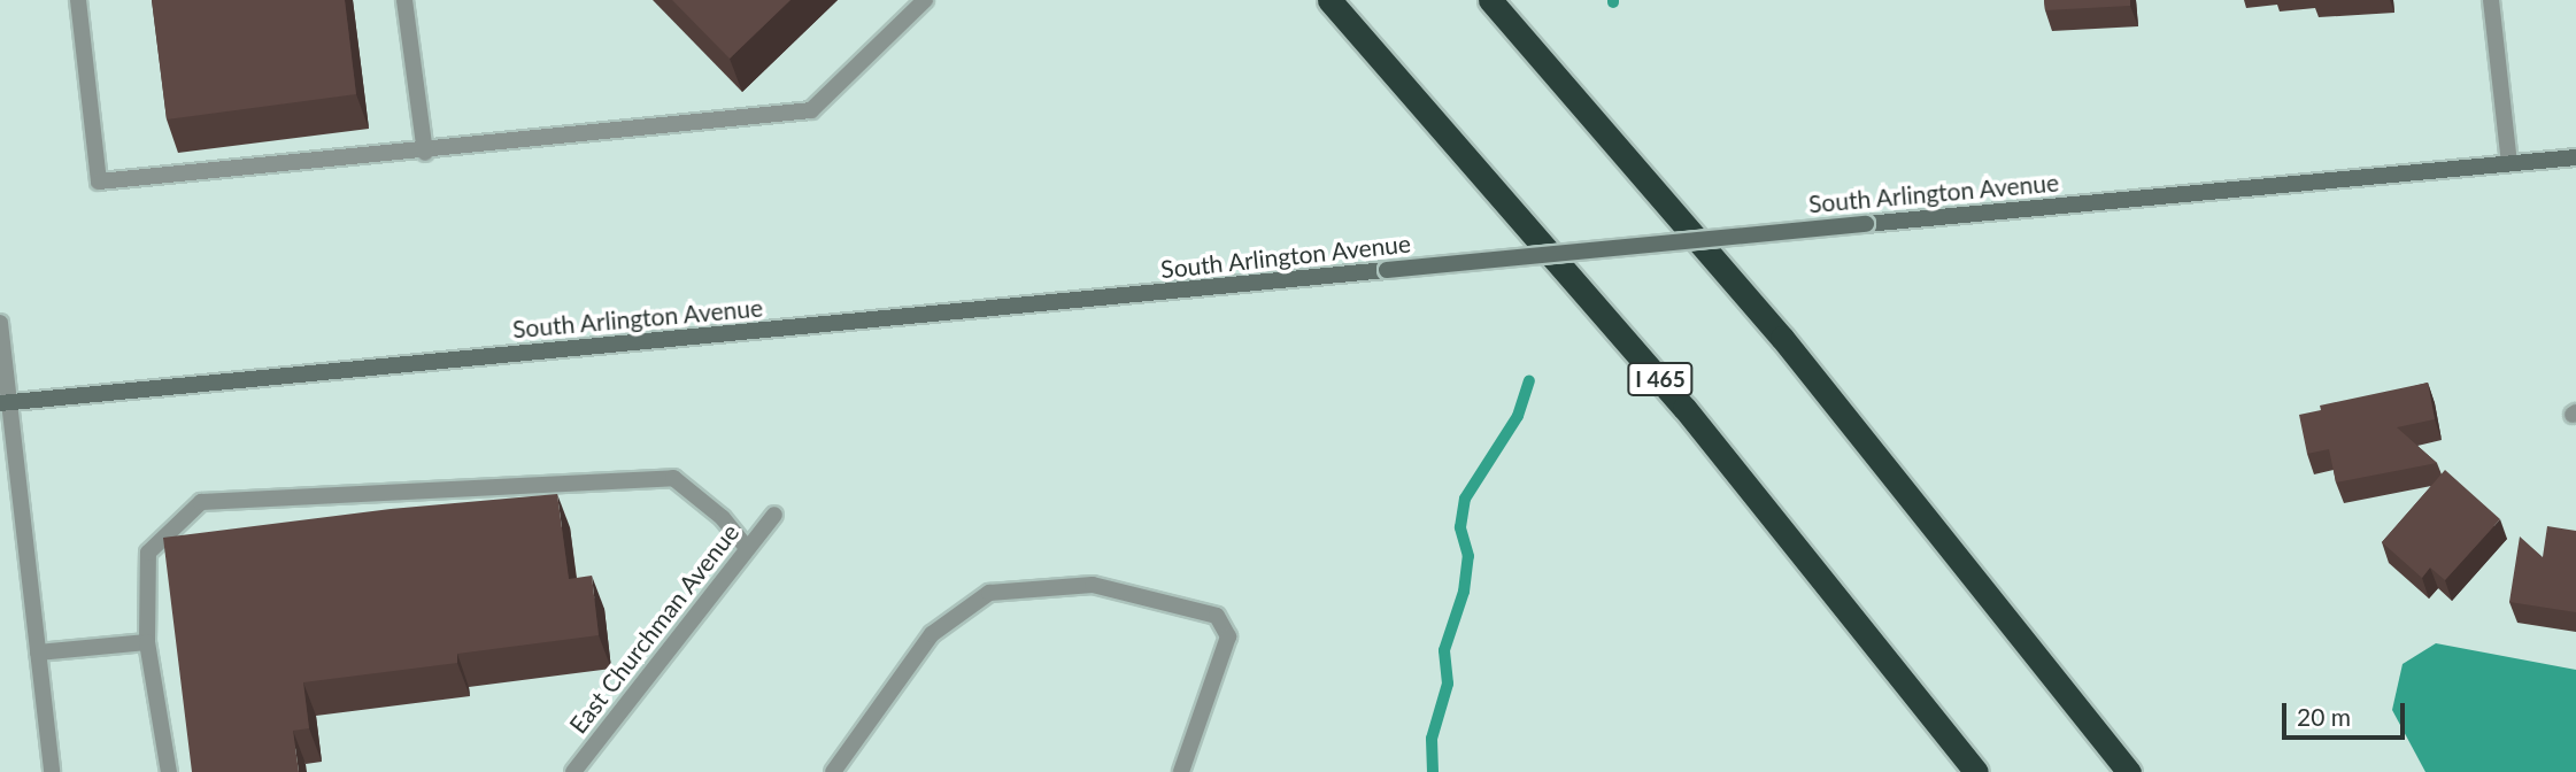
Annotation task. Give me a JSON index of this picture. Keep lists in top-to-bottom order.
{
  "streets": {
    "highway": ["I 465"],
    "main road": ["South Arlington Avenue"],
    "street": ["East Churchman Avenue"]
  },
  "scale_bar": "20 m"
}
